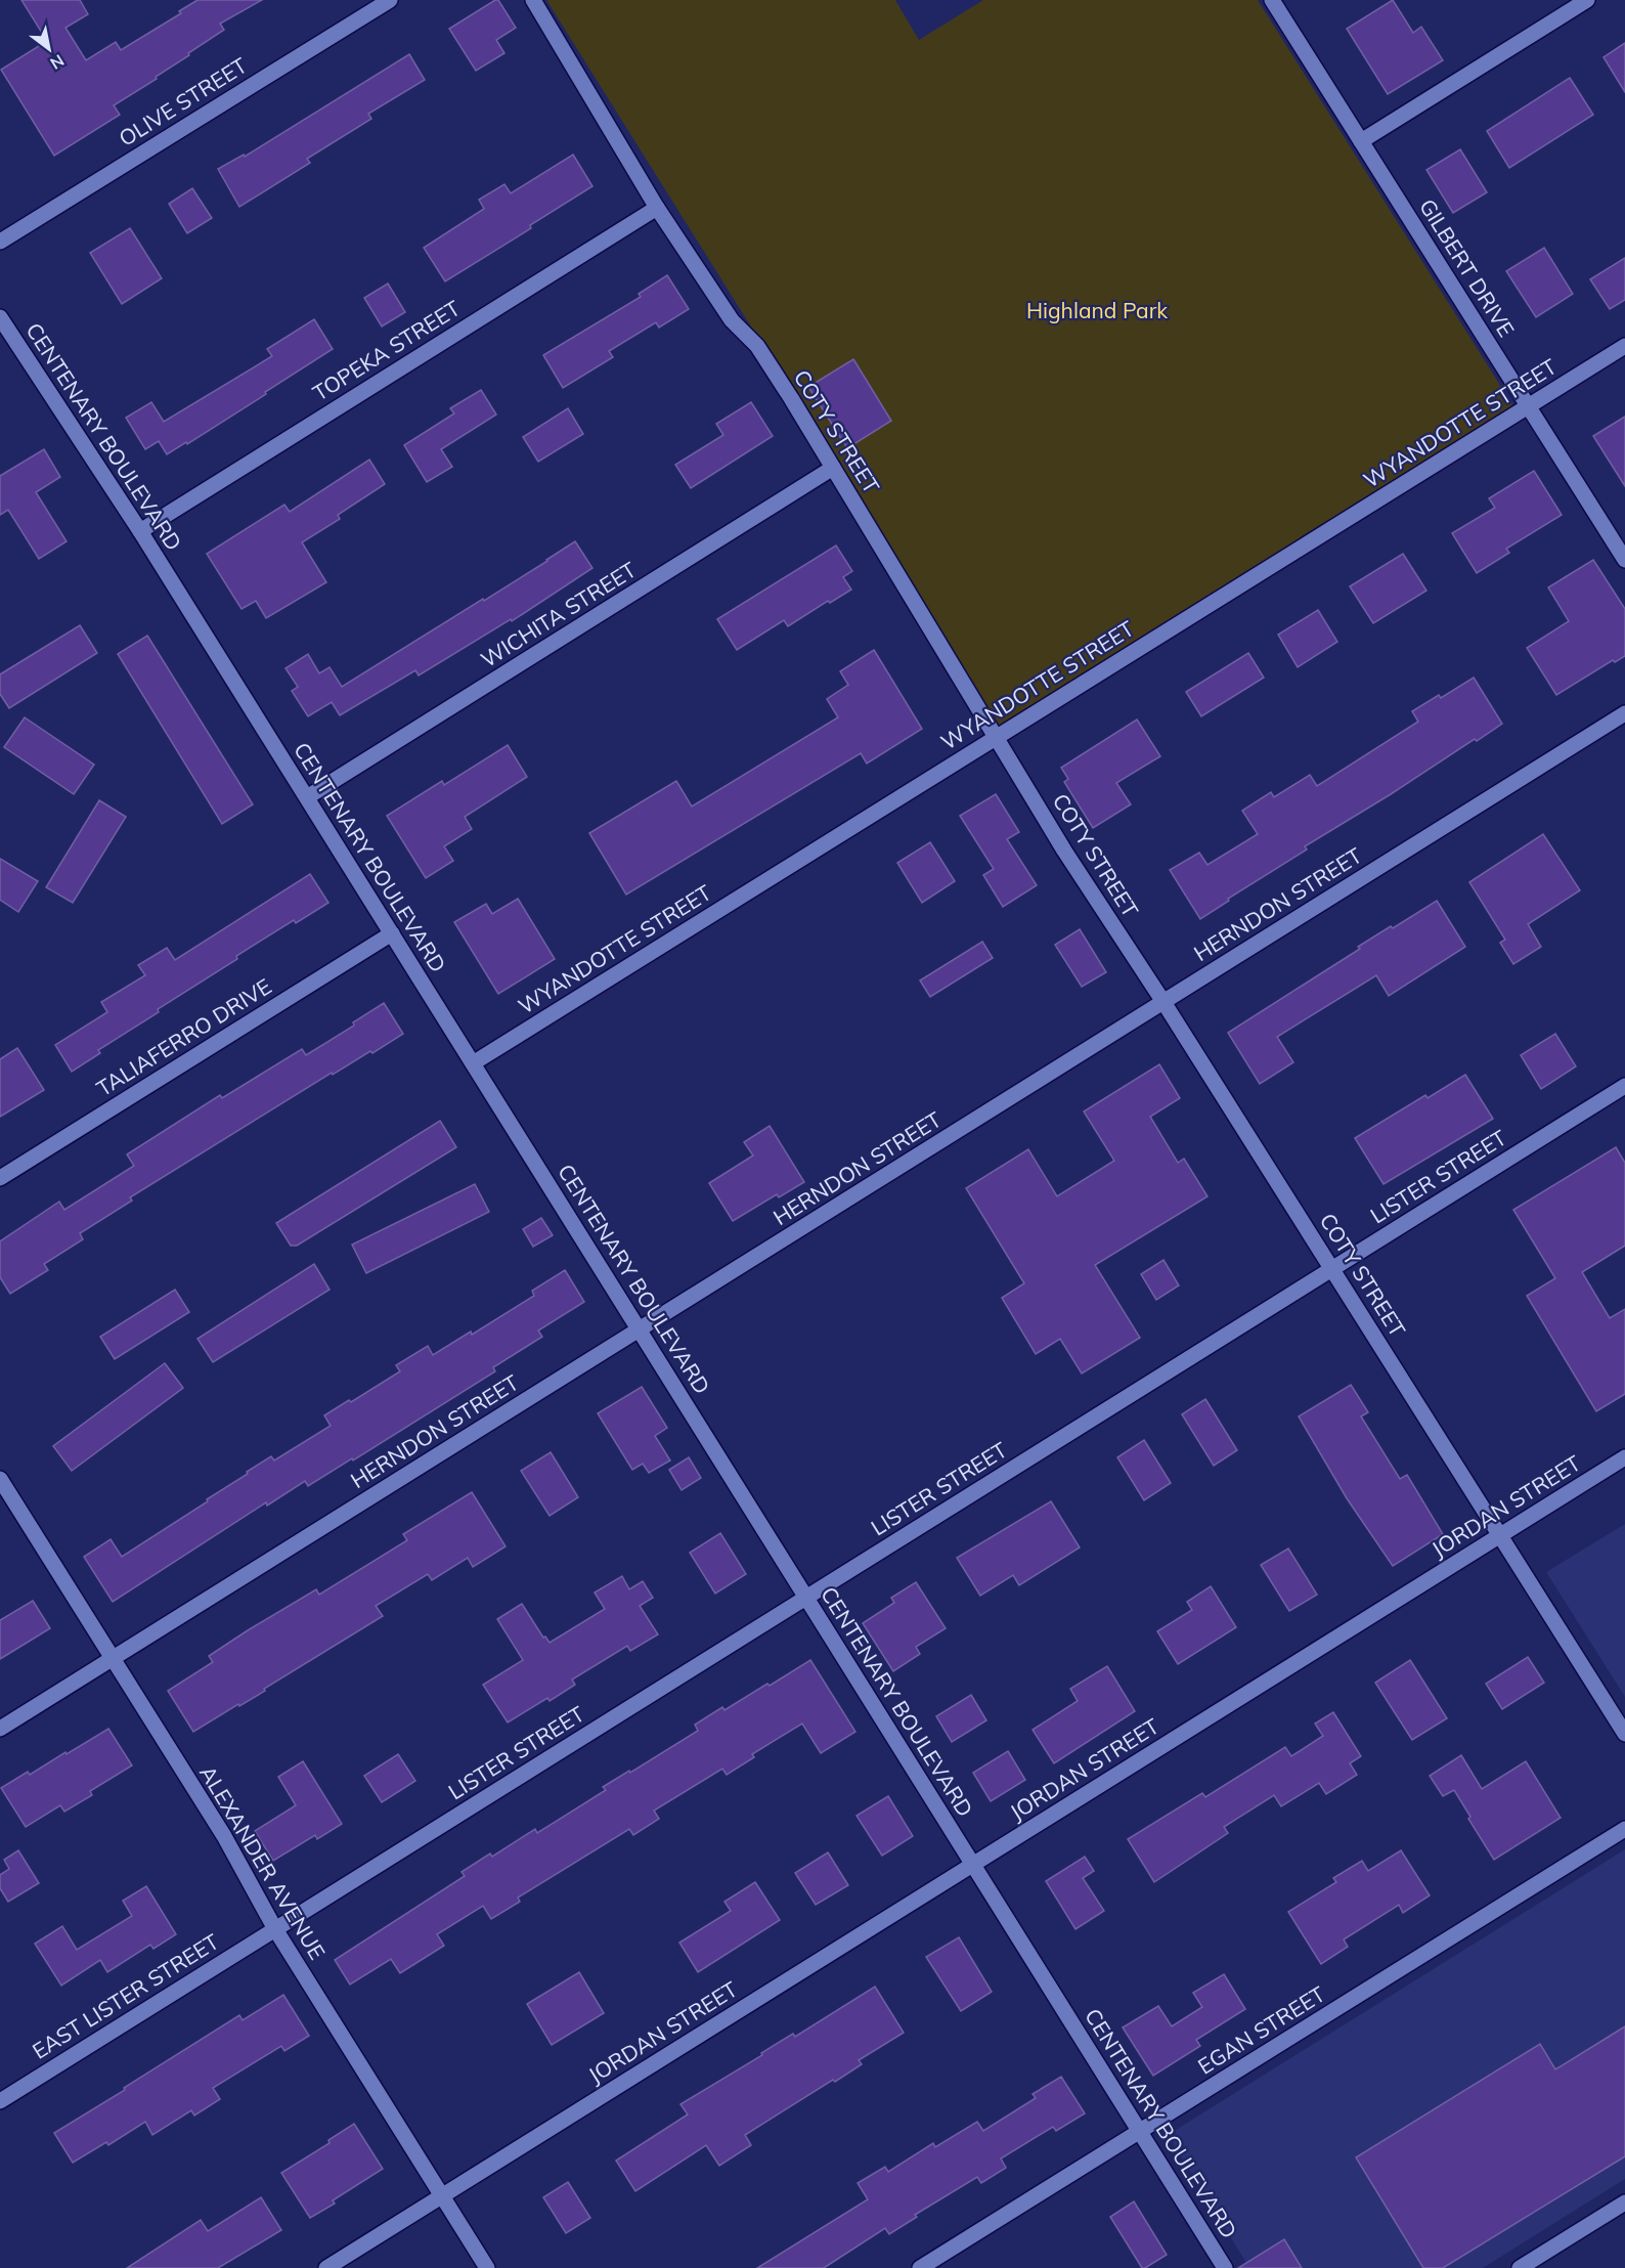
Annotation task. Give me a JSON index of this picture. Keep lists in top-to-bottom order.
{
  "streets": {
    "street": [
      "OLIVE STREET",
      "GILBERT DRIVE",
      "TOPEKA STREET",
      "WYANDOTTE STREET",
      "COTY STREET",
      "CENTENARY BOULEVARD",
      "WICHITA STREET",
      "HERNDON STREET",
      "TALIAFERRO DRIVE",
      "LISTER STREET",
      "JORDAN STREET",
      "ALEXANDER AVENUE",
      "EAST LISTER STREET",
      "EGAN STREET"
    ]
  },
  "crossings": [
    ["GILBERT DRIVE", "WYANDOTTE STREET"],
    ["TOPEKA STREET", "COTY STREET"],
    ["TOPEKA STREET", "CENTENARY BOULEVARD"],
    ["WYANDOTTE STREET", "COTY STREET"],
    ["WYANDOTTE STREET", "CENTENARY BOULEVARD"],
    ["COTY STREET", "WICHITA STREET"],
    ["COTY STREET", "HERNDON STREET"],
    ["COTY STREET", "LISTER STREET"],
    ["COTY STREET", "JORDAN STREET"],
    ["CENTENARY BOULEVARD", "WICHITA STREET"],
    ["CENTENARY BOULEVARD", "HERNDON STREET"],
    ["CENTENARY BOULEVARD", "TALIAFERRO DRIVE"],
    ["CENTENARY BOULEVARD", "LISTER STREET"],
    ["CENTENARY BOULEVARD", "JORDAN STREET"],
    ["CENTENARY BOULEVARD", "EGAN STREET"],
    ["HERNDON STREET", "ALEXANDER AVENUE"],
    ["LISTER STREET", "ALEXANDER AVENUE"],
    ["LISTER STREET", "EAST LISTER STREET"],
    ["JORDAN STREET", "ALEXANDER AVENUE"],
    ["ALEXANDER AVENUE", "EAST LISTER STREET"]
  ],
  "parks": ["Highland Park"],
  "north": "bottom right"
}
